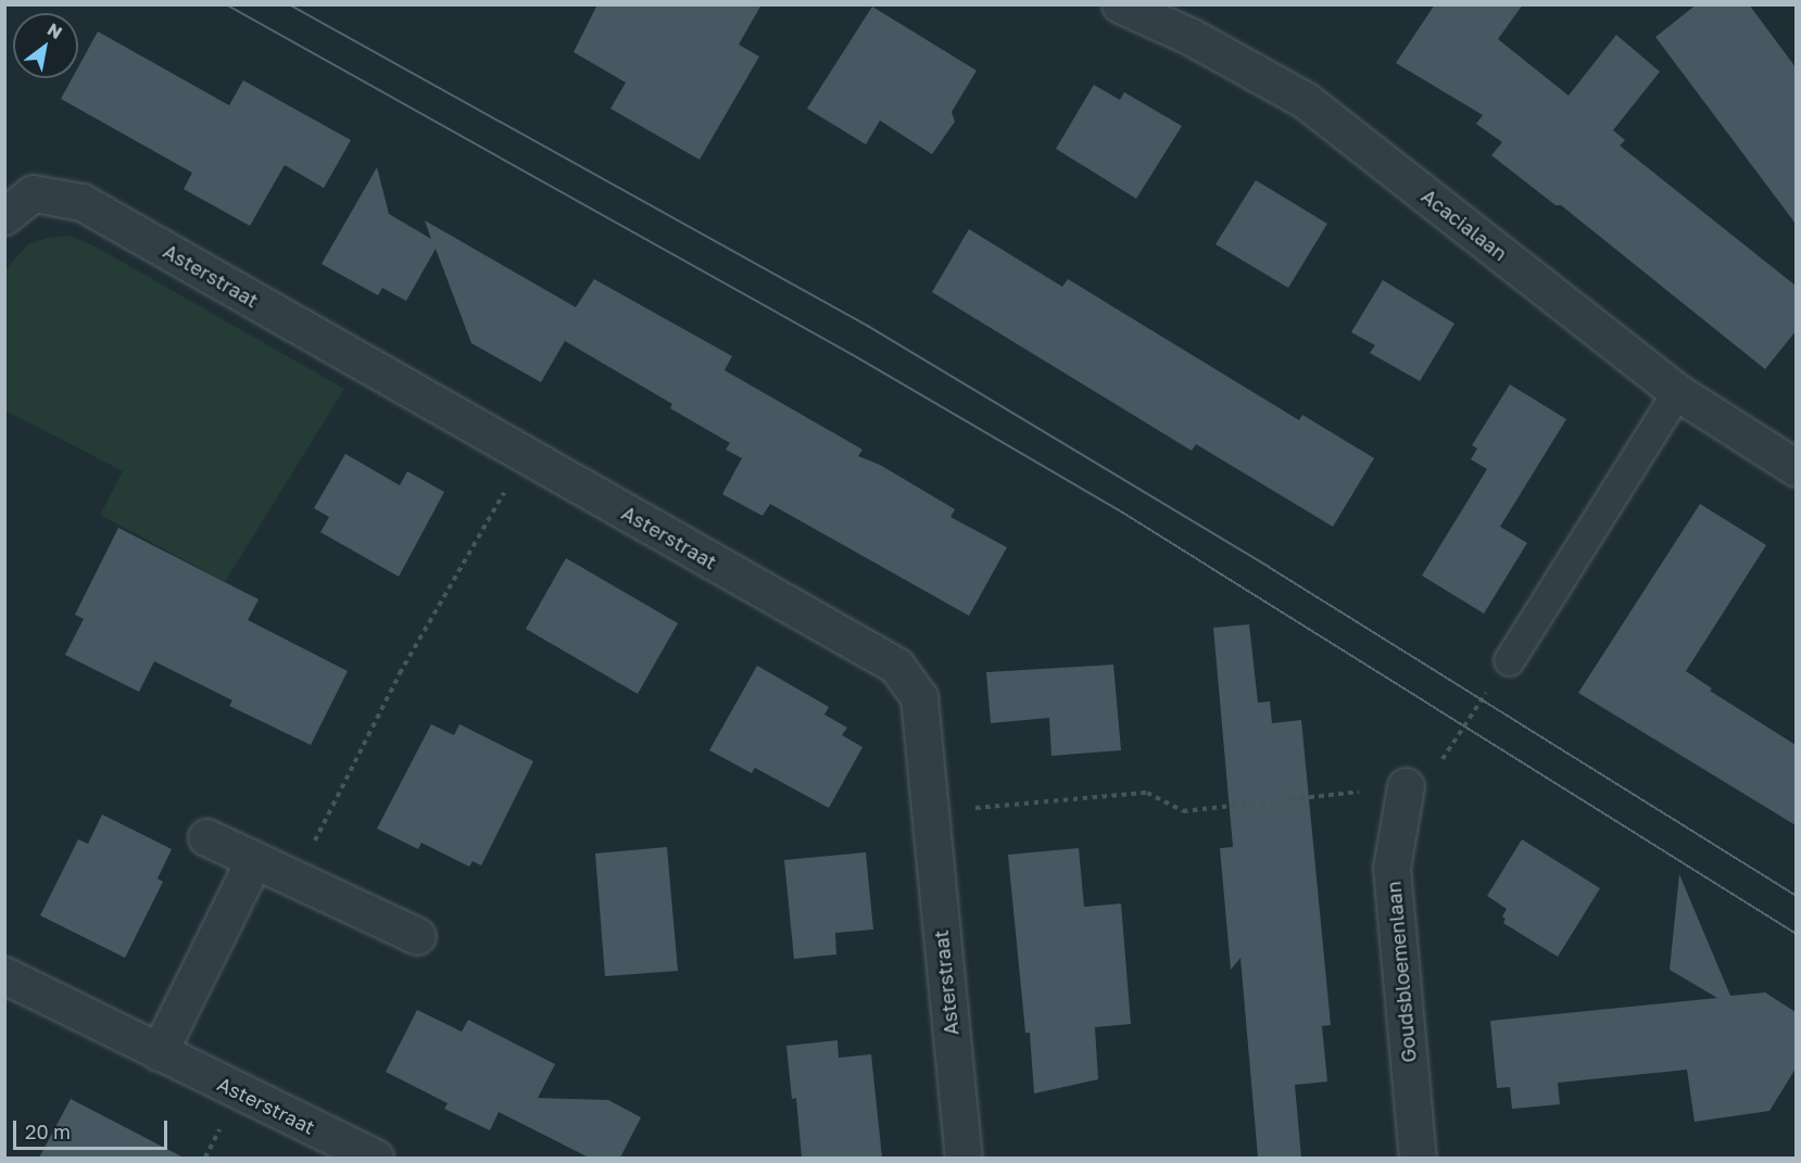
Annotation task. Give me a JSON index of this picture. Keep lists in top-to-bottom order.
{
  "streets": {
    "street": ["Acacialaan", "Asterstraat", "Goudsbloemenlaan"]
  },
  "scale_bar": "20 m",
  "north": "top right"
}
